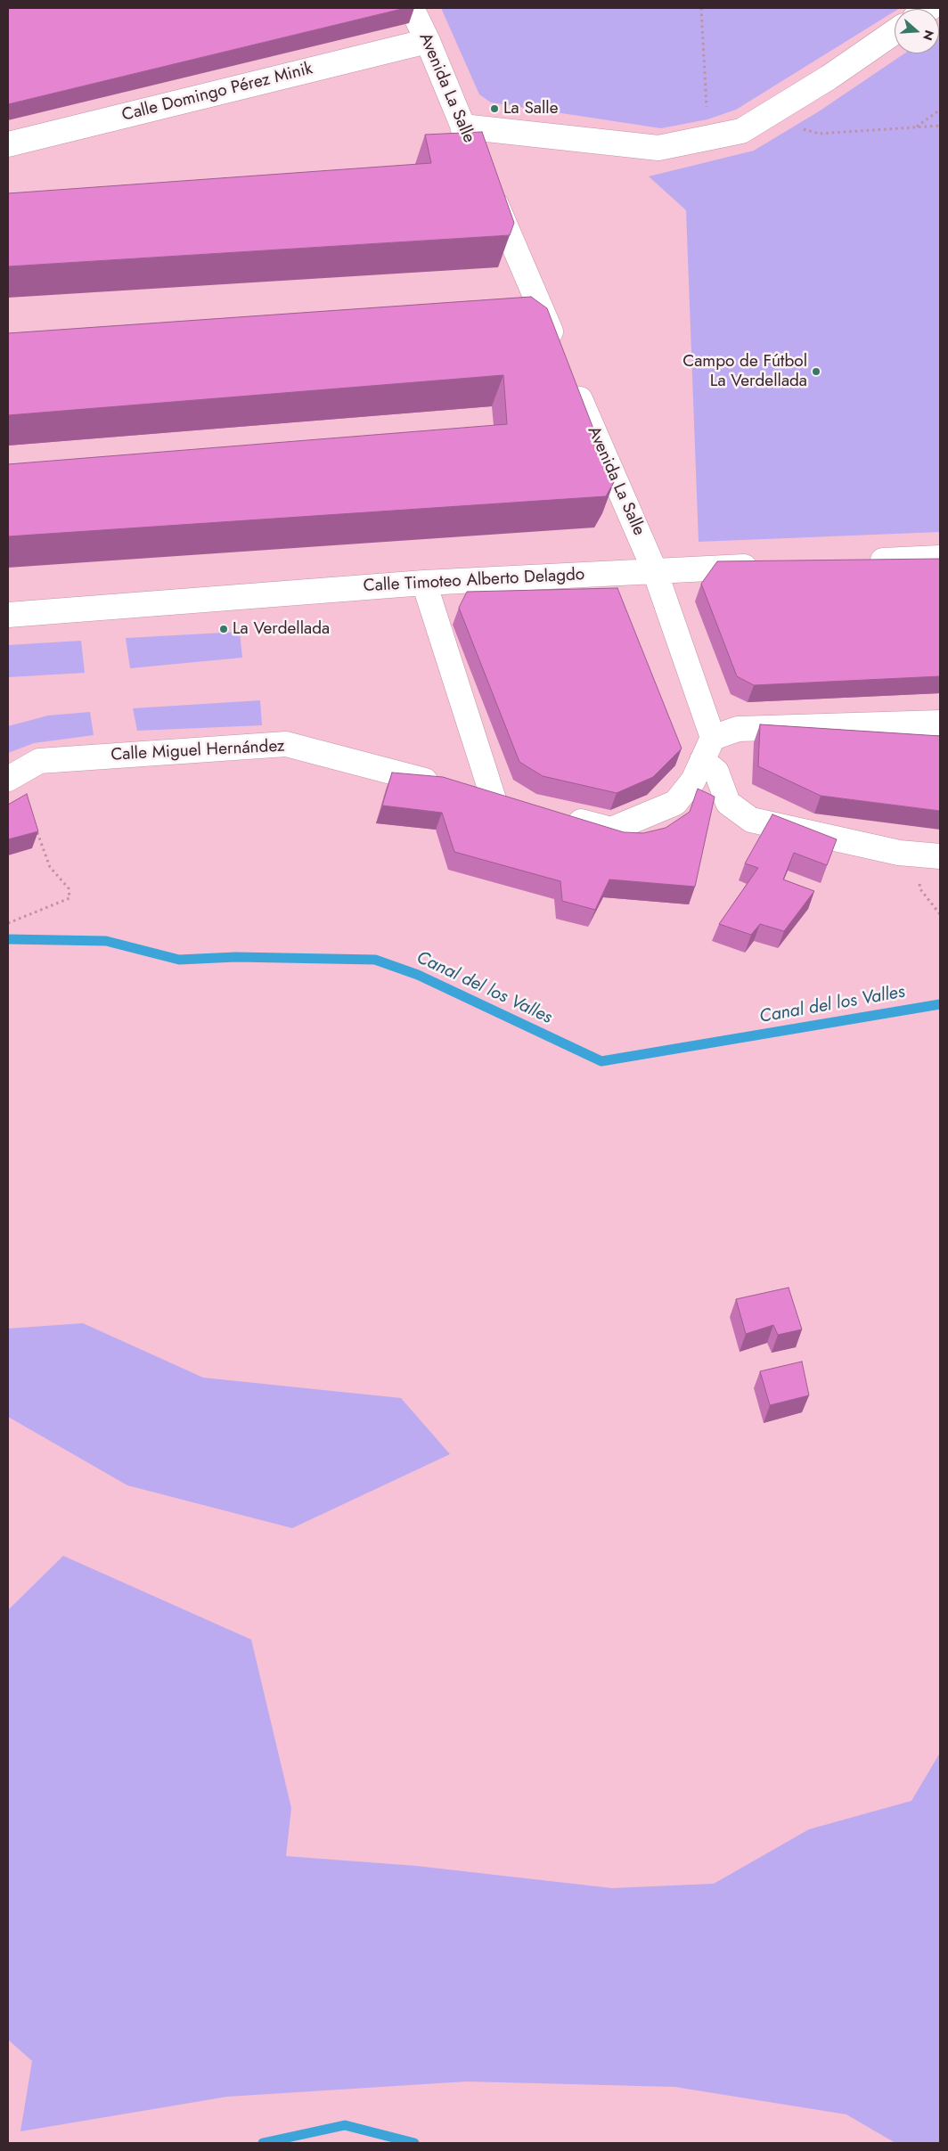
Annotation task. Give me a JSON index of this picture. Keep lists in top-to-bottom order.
{
  "streets": {
    "street": [
      "Avenida La Salle",
      "Calle Domingo Pérez Minik",
      "Calle Timoteo Alberto Delagdo",
      "Calle Miguel Hernández"
    ]
  },
  "crossings": [
    ["Avenida La Salle", "Calle Domingo Pérez Minik"],
    ["Avenida La Salle", "Calle Timoteo Alberto Delagdo"]
  ],
  "water": ["Canal del los Valles"],
  "places": ["La Salle", "Campo de Fútbol La Verdellada", "La Verdellada"],
  "north": "right"
}
